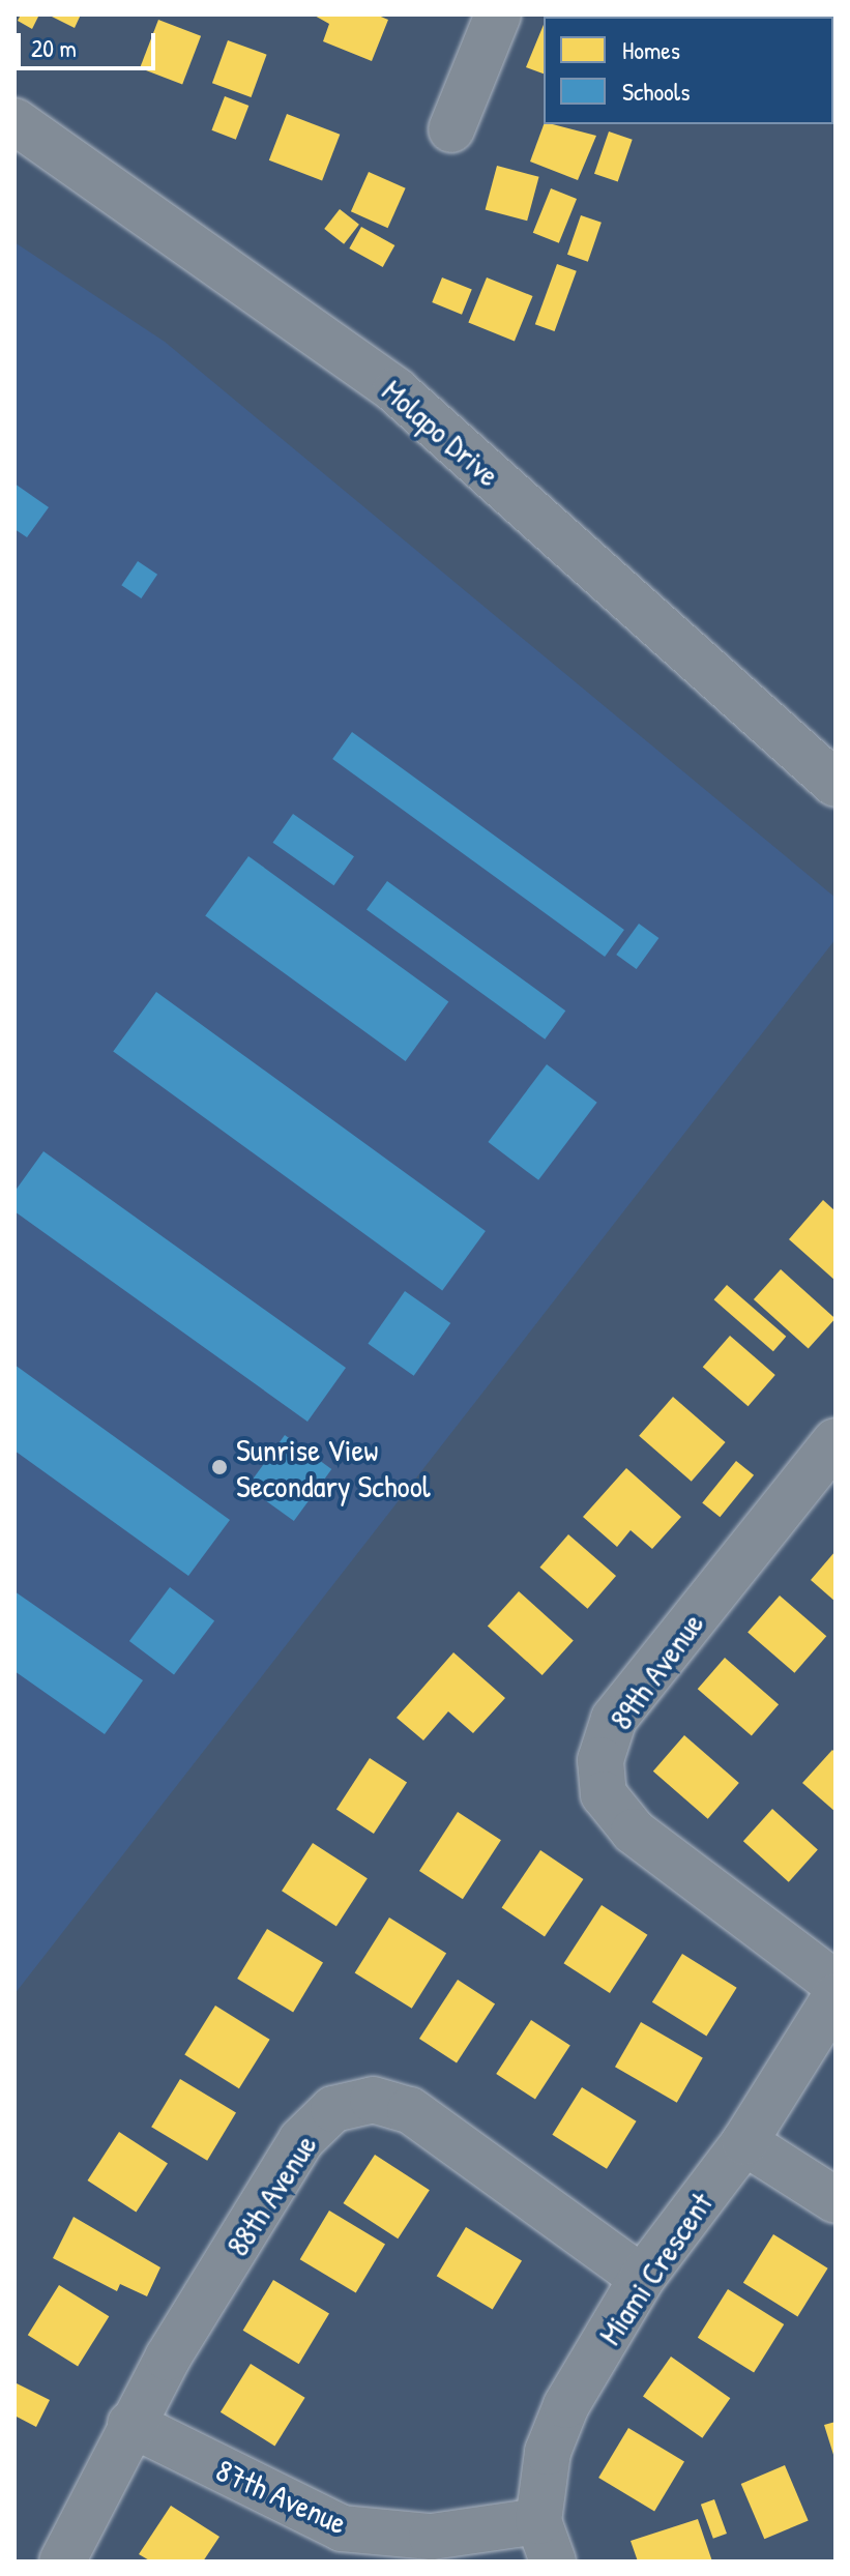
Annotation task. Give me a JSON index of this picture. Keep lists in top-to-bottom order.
{
  "streets": {
    "street": [
      "Molapo Drive",
      "89th Avenue",
      "88th Avenue",
      "Miami Crescent",
      "87th Avenue"
    ]
  },
  "crossings": [
    ["88th Avenue", "Miami Crescent"],
    ["88th Avenue", "87th Avenue"],
    ["Miami Crescent", "87th Avenue"]
  ],
  "places": ["Sunrise View Secondary School"],
  "legend": ["Homes", "Schools"],
  "scale_bar": "20 m"
}
